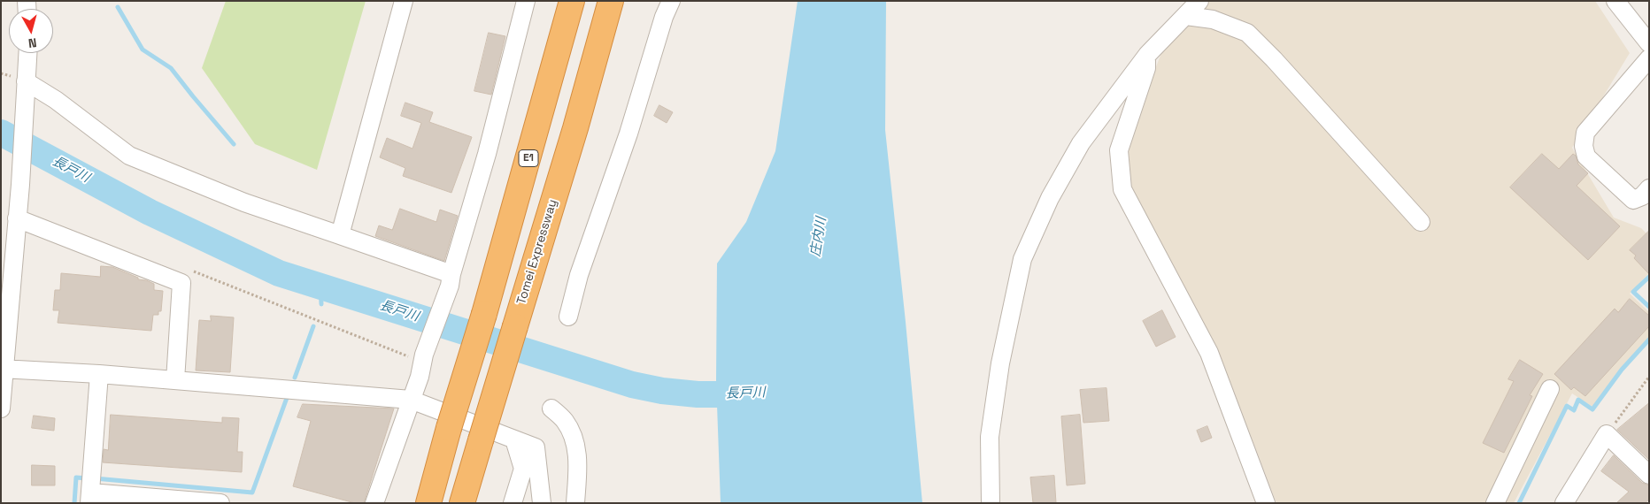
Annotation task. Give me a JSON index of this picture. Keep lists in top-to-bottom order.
{
  "streets": {
    "highway": ["E1", "Tomei Expressway"]
  },
  "water": ["長戸川", "庄内川"],
  "north": "bottom"
}
